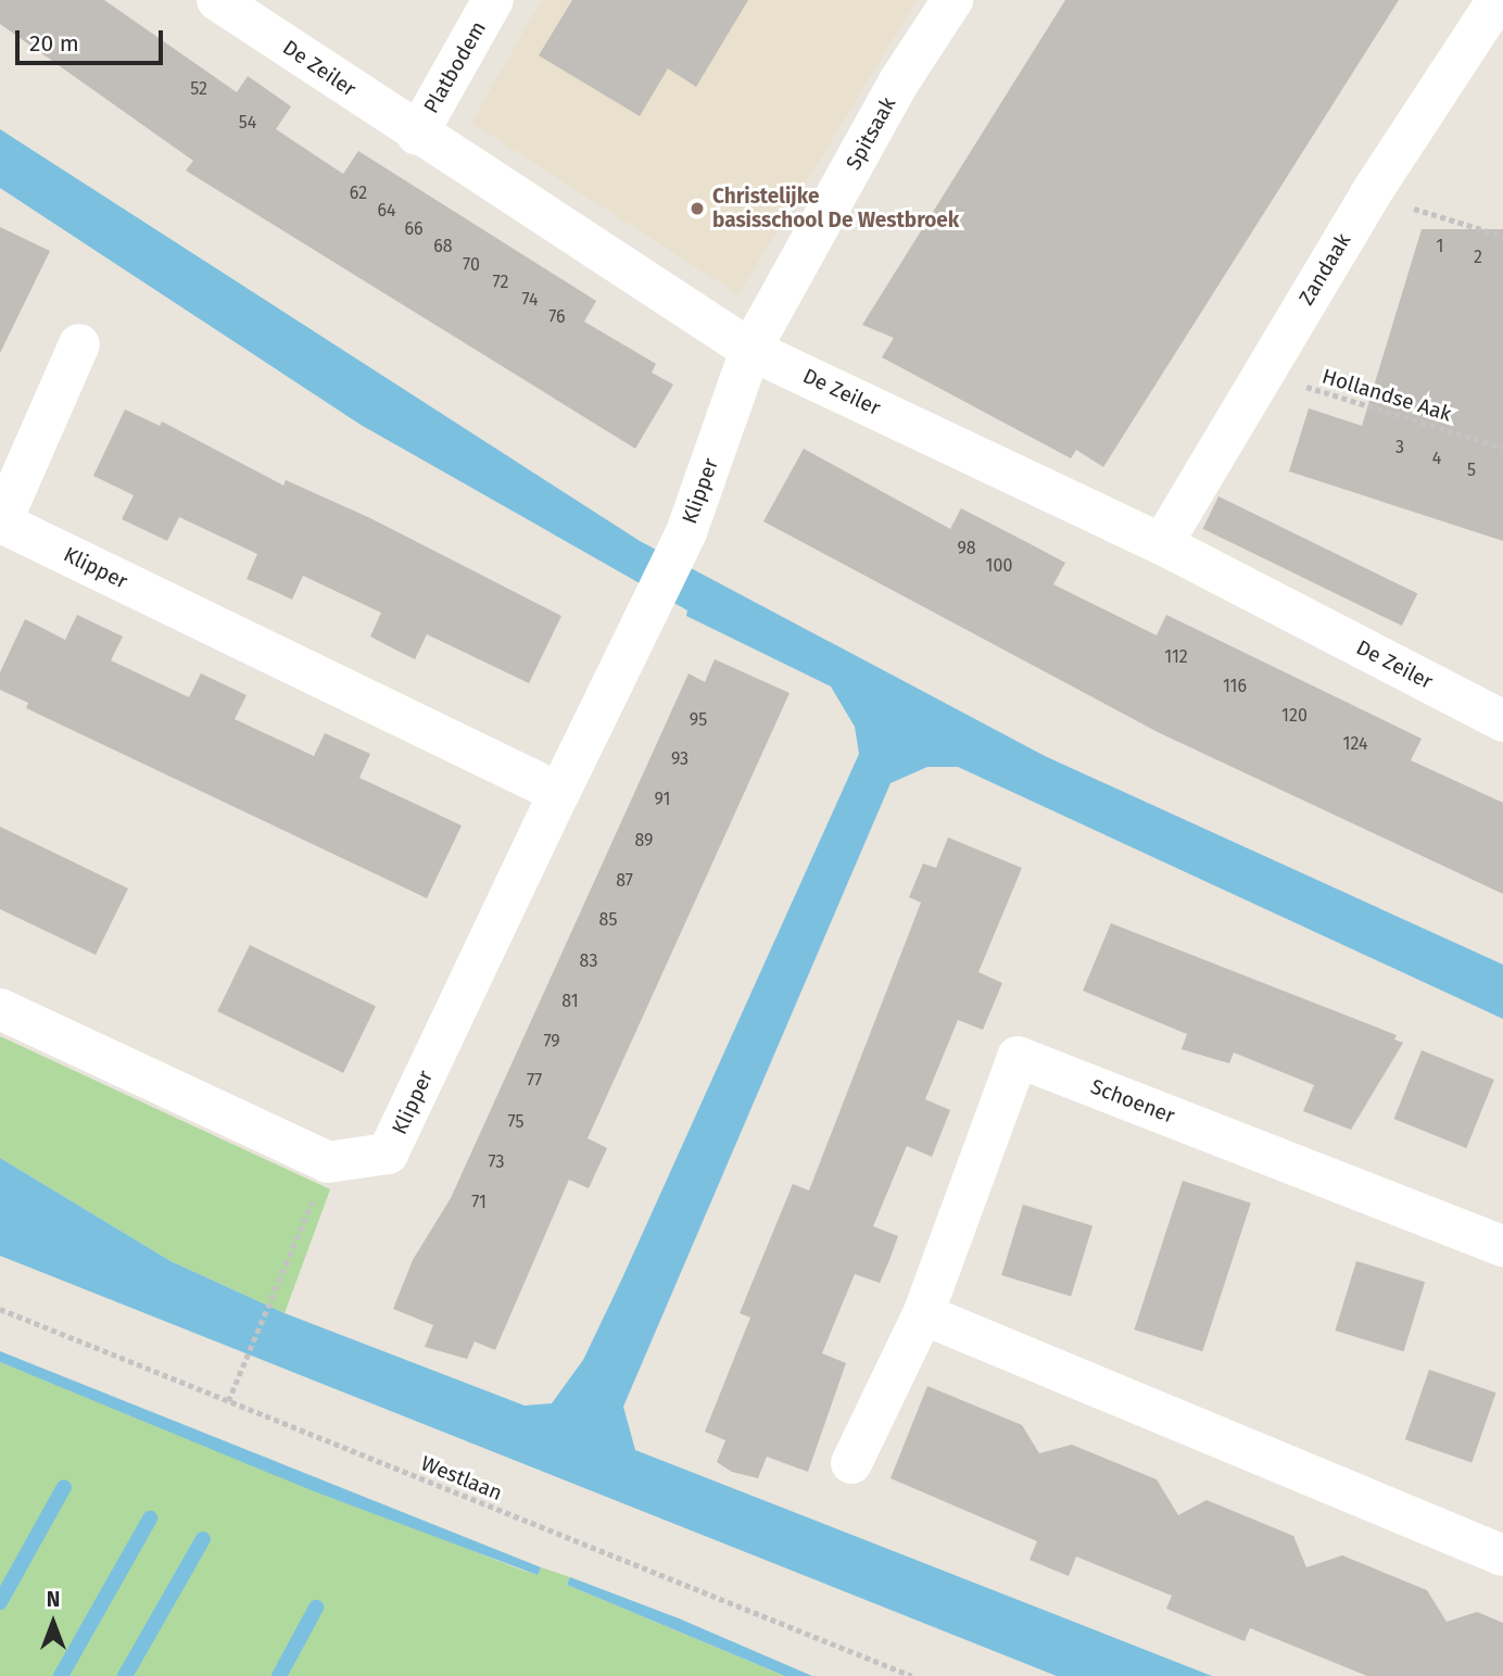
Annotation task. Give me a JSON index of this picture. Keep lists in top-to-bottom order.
{
  "streets": {
    "street": [
      "Platbodem",
      "De Zeiler",
      "Spitsaak",
      "Zandaak",
      "Klipper",
      "Schoener"
    ],
    "path": ["Hollandse Aak", "Westlaan"]
  },
  "crossings": [
    ["Platbodem", "De Zeiler"],
    ["De Zeiler", "Spitsaak"],
    ["De Zeiler", "Zandaak"],
    ["De Zeiler", "Klipper"],
    ["Spitsaak", "Klipper"],
    ["Zandaak", "Hollandse Aak"]
  ],
  "places": ["Christelijke basisschool De Westbroek"],
  "house_numbers": [
    "52",
    "54",
    "62",
    "64",
    "66",
    "68",
    "1",
    "2",
    "70",
    "72",
    "74",
    "76",
    "3",
    "4",
    "5",
    "98",
    "100",
    "112",
    "116",
    "120",
    "95",
    "124",
    "93",
    "91",
    "89",
    "87",
    "85",
    "83",
    "81",
    "79",
    "77",
    "75",
    "73",
    "71"
  ],
  "scale_bar": "20 m",
  "north": "top"
}
